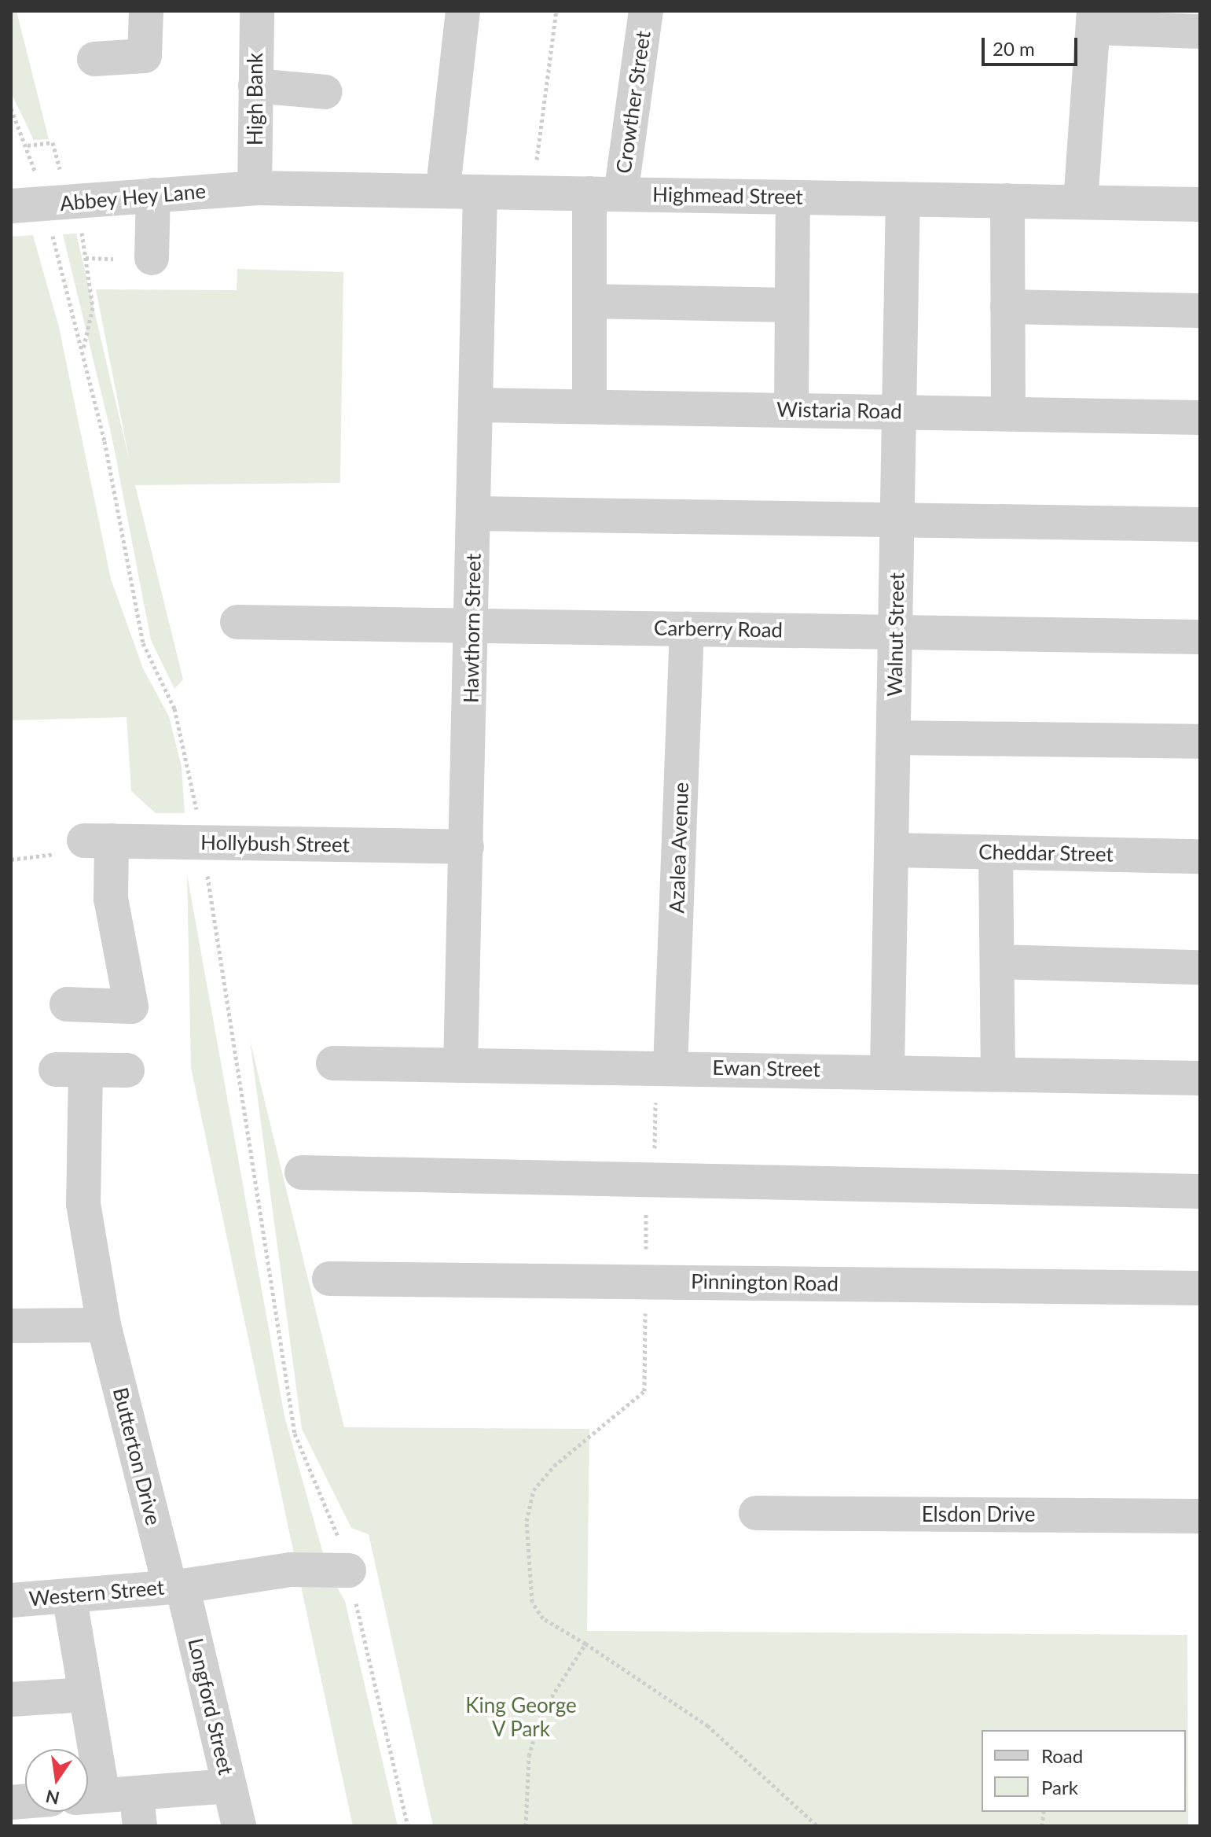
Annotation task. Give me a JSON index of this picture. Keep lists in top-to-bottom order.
{
  "streets": {
    "street": [
      "High Bank",
      "Crowther Street",
      "Highmead Street",
      "Abbey Hey Lane",
      "Wistaria Road",
      "Hawthorn Street",
      "Carberry Road",
      "Walnut Street",
      "Hollybush Street",
      "Azalea Avenue",
      "Cheddar Street",
      "Ewan Street",
      "Pinnington Road",
      "Butterton Drive",
      "Elsdon Drive",
      "Western Street",
      "Longford Street"
    ]
  },
  "crossings": [
    ["High Bank", "Highmead Street"],
    ["High Bank", "Abbey Hey Lane"],
    ["Crowther Street", "Highmead Street"],
    ["Crowther Street", "Wistaria Road"],
    ["Highmead Street", "Abbey Hey Lane"],
    ["Highmead Street", "Hawthorn Street"],
    ["Highmead Street", "Walnut Street"],
    ["Wistaria Road", "Hawthorn Street"],
    ["Wistaria Road", "Walnut Street"],
    ["Hawthorn Street", "Carberry Road"],
    ["Hawthorn Street", "Hollybush Street"],
    ["Hawthorn Street", "Ewan Street"],
    ["Carberry Road", "Walnut Street"],
    ["Carberry Road", "Azalea Avenue"],
    ["Walnut Street", "Cheddar Street"],
    ["Walnut Street", "Ewan Street"],
    ["Azalea Avenue", "Ewan Street"],
    ["Butterton Drive", "Western Street"],
    ["Butterton Drive", "Longford Street"],
    ["Western Street", "Longford Street"]
  ],
  "parks": ["King George V Park"],
  "legend": ["Road", "Park"],
  "scale_bar": "20 m",
  "north": "bottom"
}
